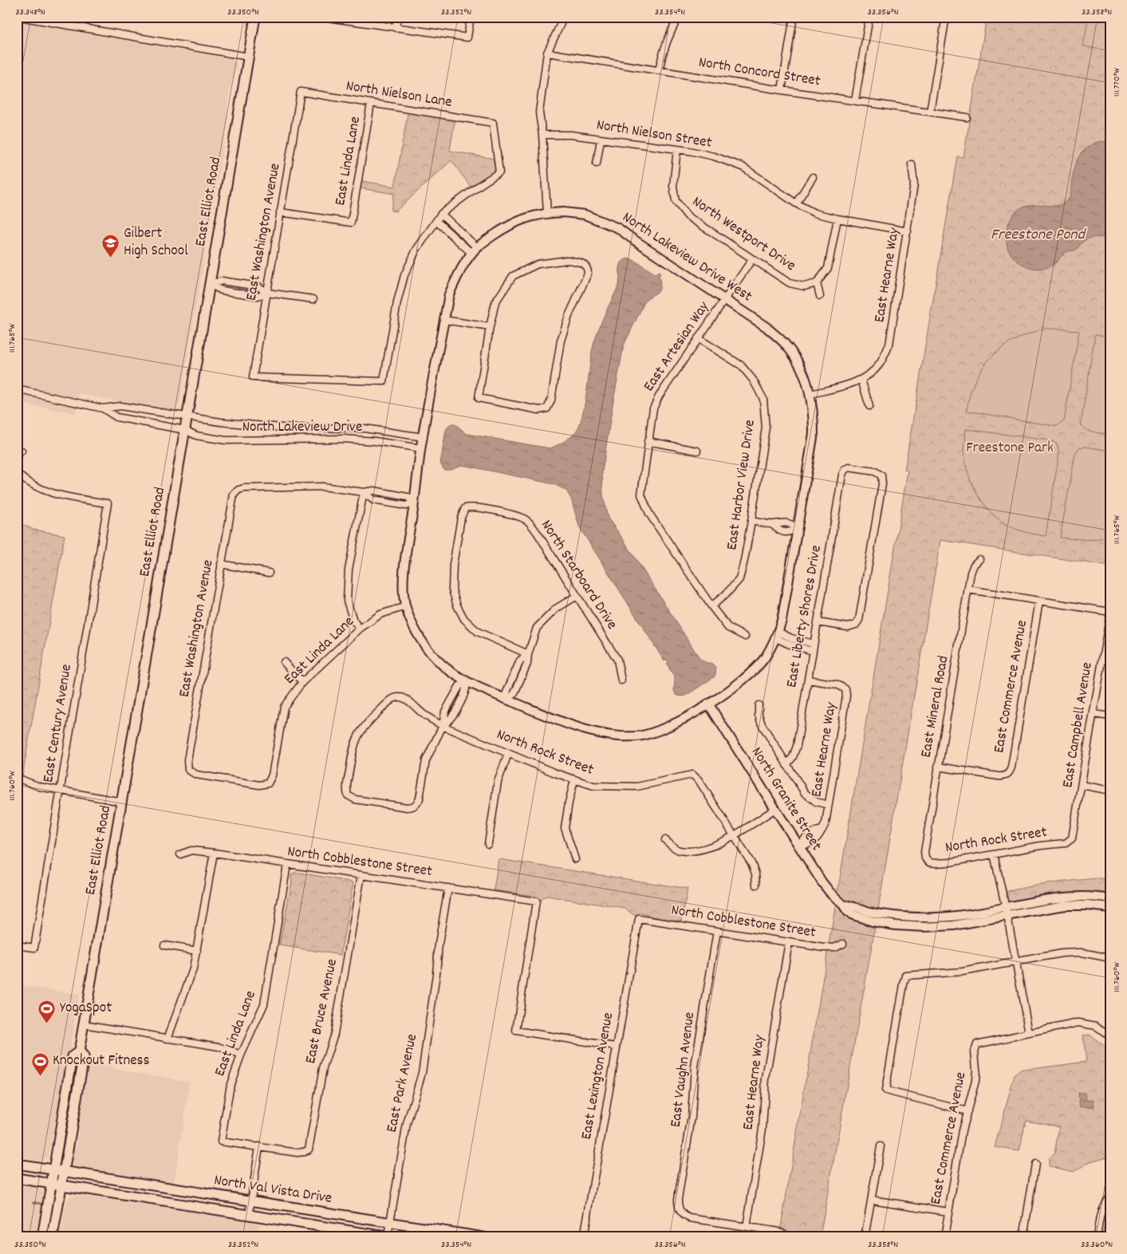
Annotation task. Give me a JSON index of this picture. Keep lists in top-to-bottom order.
{
  "streets": {
    "main road": ["East Elliot Road", "North Val Vista Drive"],
    "street": [
      "North Concord Street",
      "North Nielson Lane",
      "North Nielson Street",
      "East Linda Lane",
      "East Washington Avenue",
      "North Westport Drive",
      "North Lakeview Drive West",
      "East Hearne Way",
      "East Artesian Way",
      "North Lakeview Drive",
      "East Harbor View Drive",
      "North Starboard Drive",
      "East Liberty Shores Drive",
      "East Commerce Avenue",
      "East Mineral Road",
      "East Century Avenue",
      "East Campbell Avenue",
      "North Rock Street",
      "North Granite Street",
      "North Cobblestone Street",
      "East Bruce Avenue",
      "East Vaughn Avenue",
      "East Lexington Avenue",
      "East Park Avenue"
    ]
  },
  "crossings": [
    ["North Nielson Lane", "East Linda Lane"],
    ["North Nielson Lane", "East Washington Avenue"],
    ["North Nielson Street", "North Westport Drive"],
    ["North Nielson Street", "East Hearne Way"],
    ["East Linda Lane", "East Washington Avenue"],
    ["East Linda Lane", "North Lakeview Drive West"],
    ["East Linda Lane", "North Cobblestone Street"],
    ["East Linda Lane", "East Bruce Avenue"],
    ["East Elliot Road", "North Lakeview Drive"],
    ["East Elliot Road", "North Val Vista Drive"],
    ["North Westport Drive", "East Artesian Way"],
    ["North Lakeview Drive West", "East Hearne Way"],
    ["North Lakeview Drive West", "East Artesian Way"],
    ["North Lakeview Drive West", "North Lakeview Drive"],
    ["North Lakeview Drive West", "North Granite Street"],
    ["East Hearne Way", "East Liberty Shores Drive"],
    ["East Hearne Way", "North Granite Street"],
    ["East Hearne Way", "North Cobblestone Street"],
    ["East Hearne Way", "East Vaughn Avenue"],
    ["East Artesian Way", "East Harbor View Drive"],
    ["East Commerce Avenue", "East Mineral Road"],
    ["East Mineral Road", "North Rock Street"],
    ["East Campbell Avenue", "North Rock Street"],
    ["North Cobblestone Street", "East Bruce Avenue"],
    ["North Cobblestone Street", "East Vaughn Avenue"],
    ["North Cobblestone Street", "East Lexington Avenue"],
    ["North Cobblestone Street", "East Park Avenue"],
    ["East Park Avenue", "North Val Vista Drive"]
  ],
  "water": ["Freestone Pond"],
  "parks": ["Freestone Park"],
  "places": {
    "school or university": ["Gilbert High School"],
    "sports": ["YogaSpot", "Knockout Fitness"]
  },
  "coordinates": [
    "33.348°N",
    "33.350°N",
    "33.352°N",
    "33.354°N",
    "33.356°N",
    "33.358°N",
    "111.770°W",
    "111.765°W",
    "111.760°W",
    "33.360°N"
  ]
}
